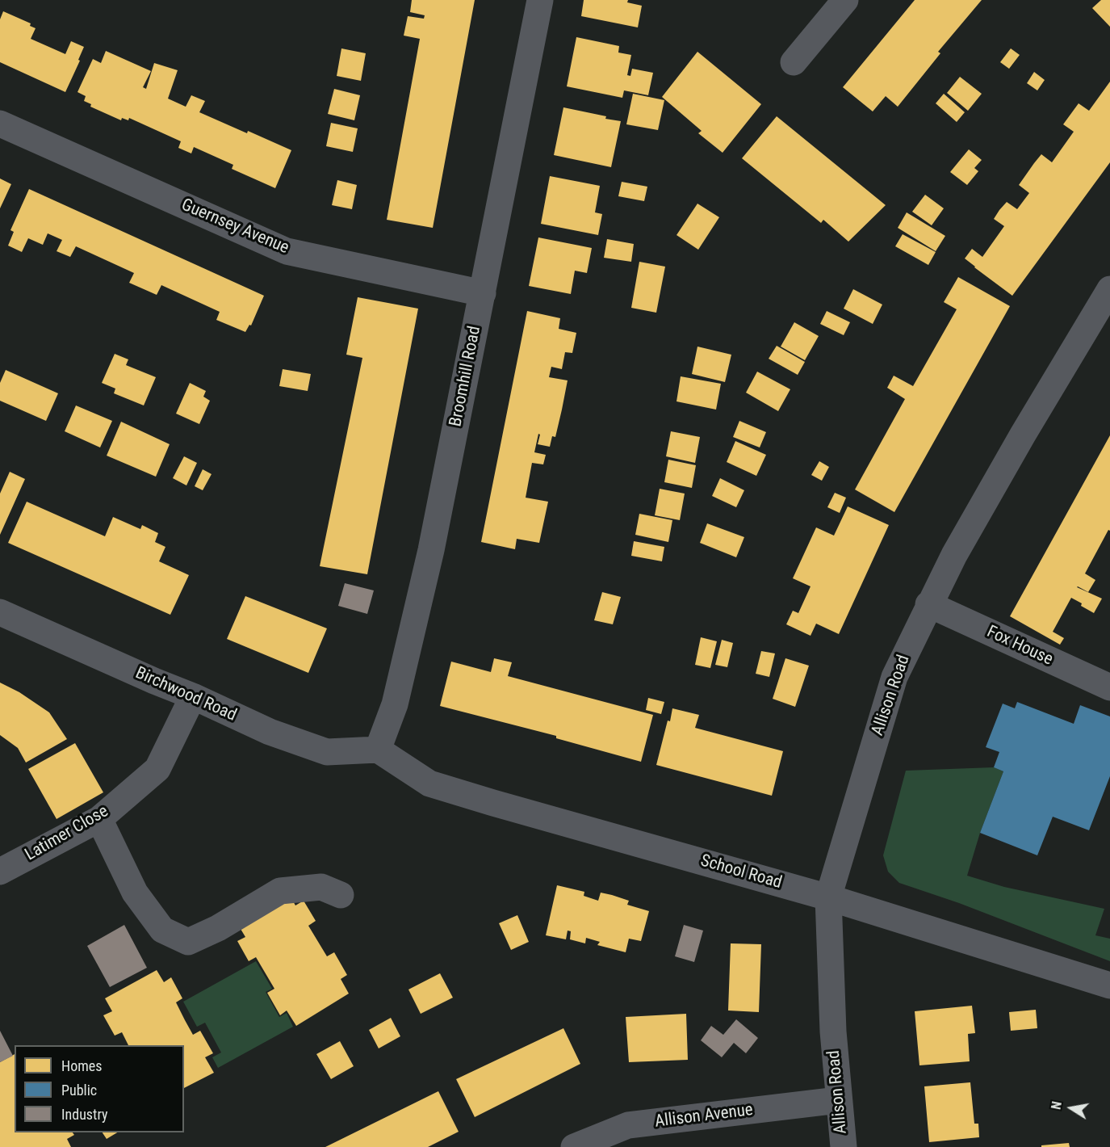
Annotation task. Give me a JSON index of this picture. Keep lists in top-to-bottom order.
{
  "streets": {
    "street": [
      "Guernsey Avenue",
      "Broomhill Road",
      "Fox House",
      "Birchwood Road",
      "Allison Road",
      "Latimer Close",
      "School Road",
      "Allison Avenue"
    ]
  },
  "crossings": [
    ["Guernsey Avenue", "Broomhill Road"],
    ["Broomhill Road", "Birchwood Road"],
    ["Broomhill Road", "School Road"],
    ["Fox House", "Allison Road"],
    ["Birchwood Road", "Latimer Close"],
    ["Birchwood Road", "School Road"],
    ["Allison Road", "School Road"],
    ["Allison Road", "Allison Avenue"]
  ],
  "legend": ["Homes", "Public", "Industry"],
  "north": "left"
}
